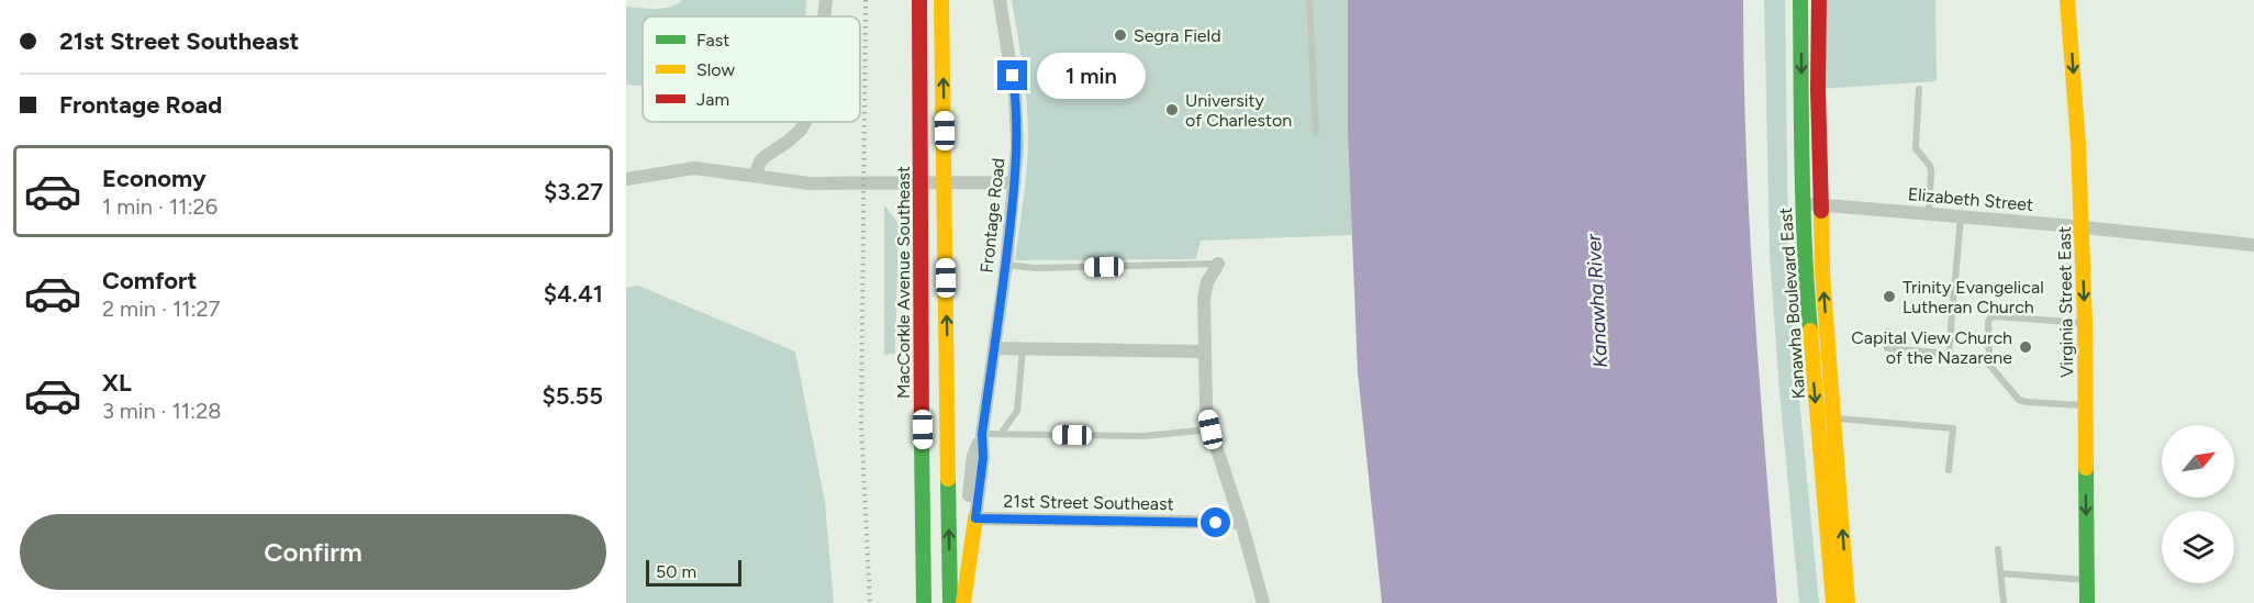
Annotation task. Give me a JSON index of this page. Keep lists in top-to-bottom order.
{
  "streets": {
    "main road": ["MacCorkle Avenue Southeast", "Virginia Street East", "Kanawha Boulevard East"],
    "street": ["Elizabeth Street", "Frontage Road", "21st Street Southeast"]
  },
  "crossings": [
    ["Elizabeth Street", "Virginia Street East"],
    ["Elizabeth Street", "Kanawha Boulevard East"],
    ["Frontage Road", "21st Street Southeast"]
  ],
  "one_way": ["Virginia Street East"],
  "water": ["Kanawha River"],
  "places": [
    "Segra Field",
    "University of Charleston",
    "Trinity Evangelical Lutheran Church",
    "Capital View Church of the Nazarene"
  ],
  "legend": ["Fast", "Slow", "Jam"],
  "scale_bar": "50 m",
  "north": "top right",
  "page": {
    "banner": ["21st Street Southeast", "Frontage Road"],
    "bubble": "1 min",
    "list": [
      {
        "name": "Economy",
        "note": "1 min · 11:26",
        "value": "$3.27"
      },
      {
        "name": "Comfort",
        "note": "2 min · 11:27",
        "value": "$4.41"
      },
      {
        "name": "XL",
        "note": "3 min · 11:28",
        "value": "$5.55"
      }
    ],
    "buttons": "Confirm",
    "scale": "50 m"
  }
}
